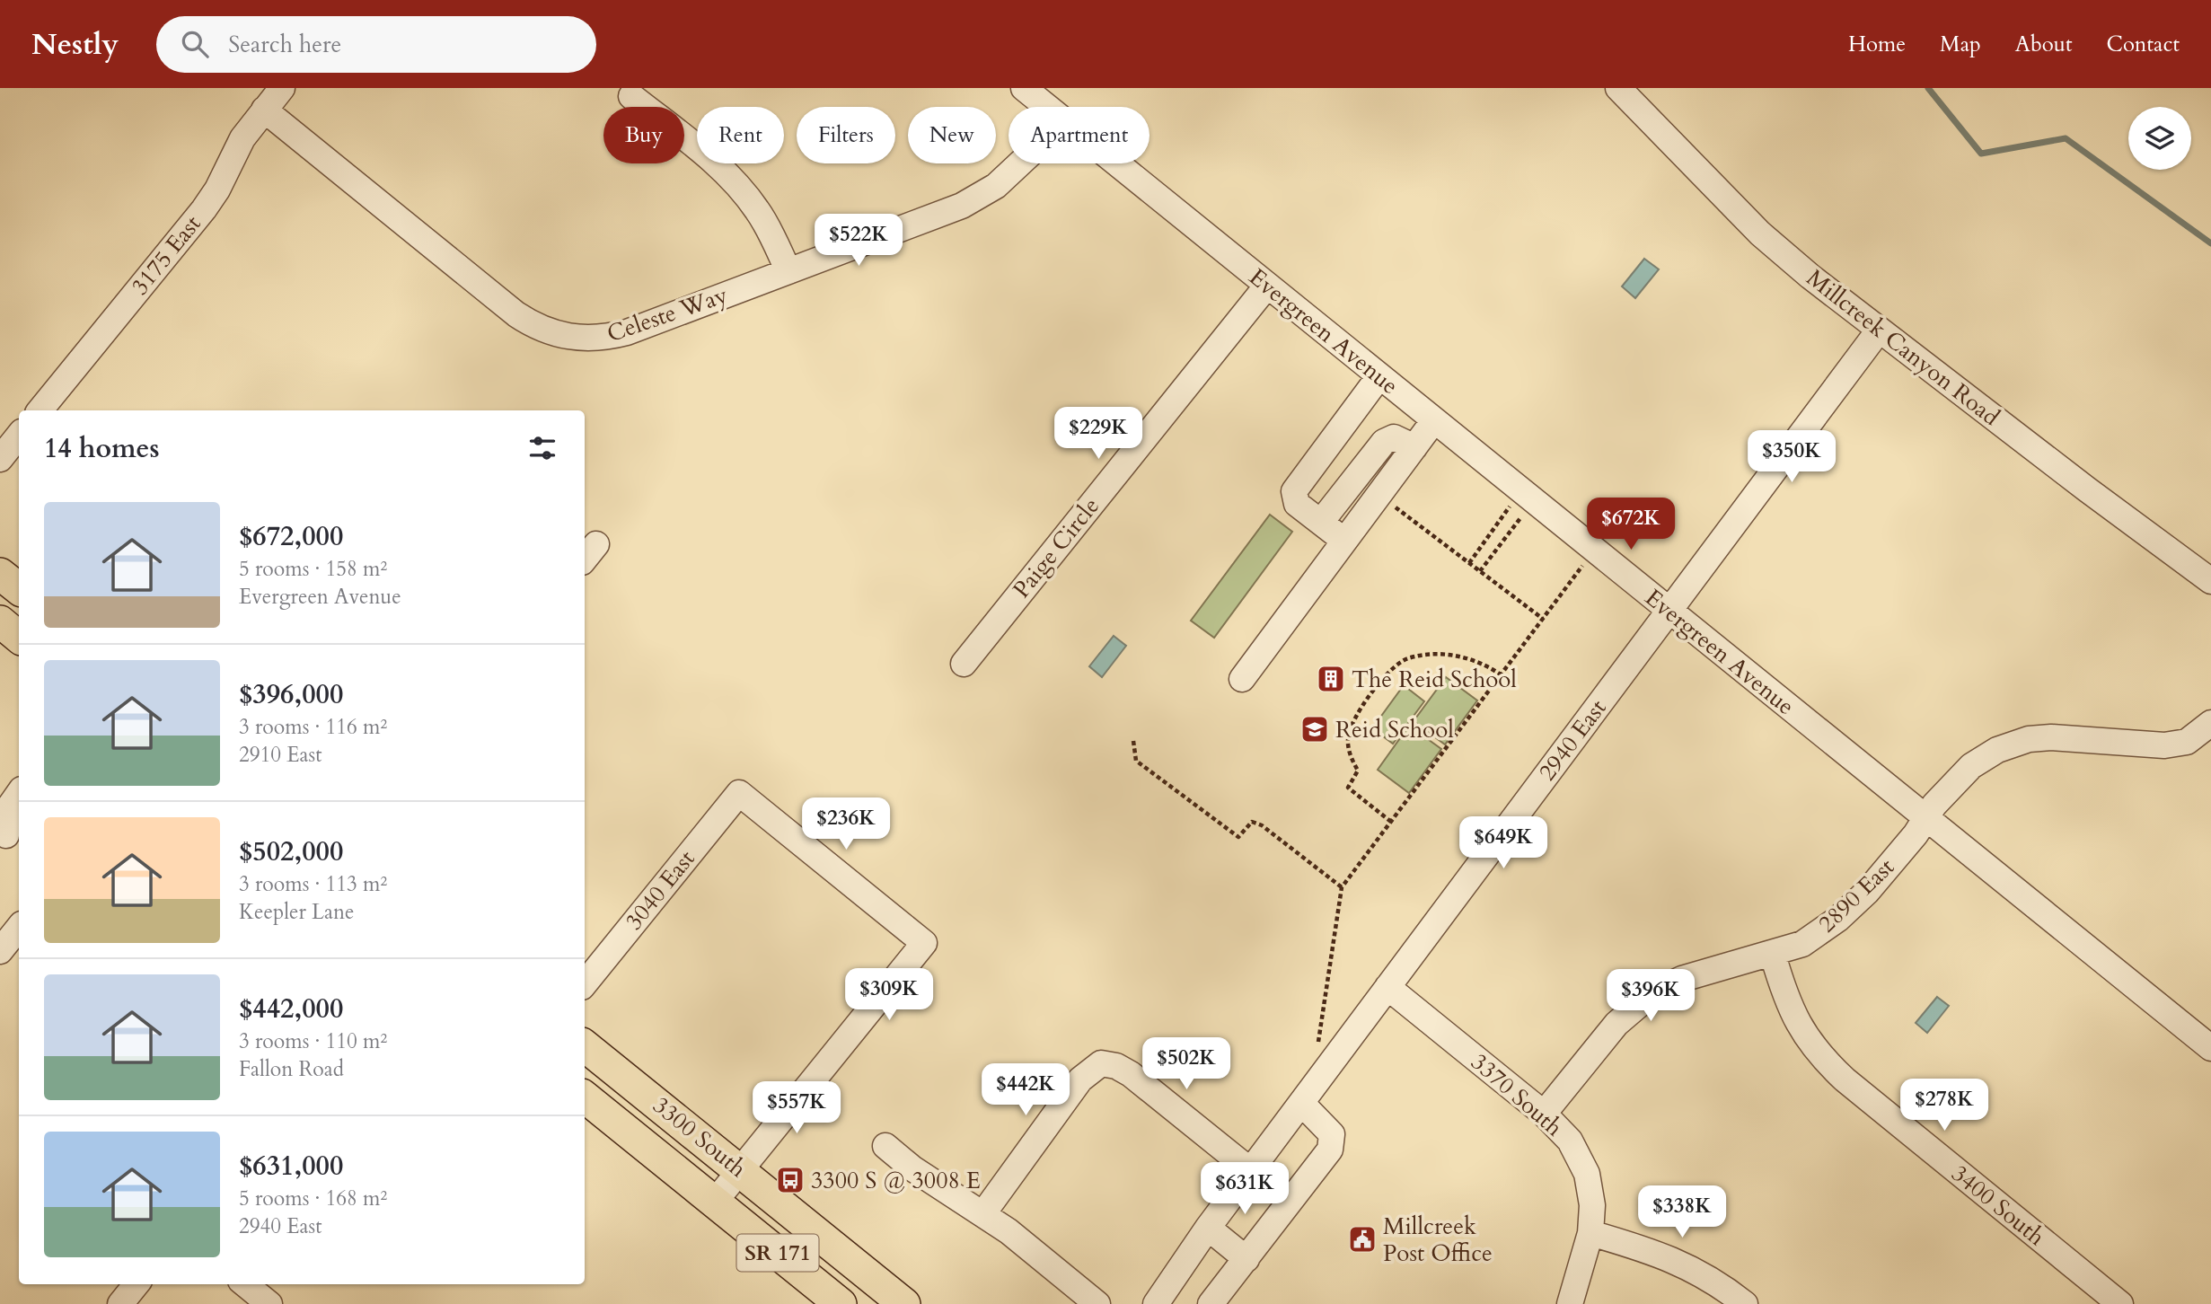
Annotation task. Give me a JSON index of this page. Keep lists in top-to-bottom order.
{
  "streets": {
    "main road": ["3300 South", "SR 171"],
    "street": [
      "3175 East",
      "Celeste Way",
      "Evergreen Avenue",
      "Millcreek Canyon Road",
      "Paige Circle",
      "2940 East",
      "3040 East",
      "2890 East",
      "3370 South",
      "3400 South"
    ]
  },
  "crossings": [
    ["3175 East", "Celeste Way"],
    ["Evergreen Avenue", "Paige Circle"],
    ["Evergreen Avenue", "2940 East"],
    ["Evergreen Avenue", "2890 East"],
    ["Millcreek Canyon Road", "2940 East"],
    ["2940 East", "3370 South"],
    ["3040 East", "3300 South"],
    ["2890 East", "3370 South"],
    ["2890 East", "3400 South"]
  ],
  "places": {
    "building": ["The Reid School"],
    "school or university": ["Reid School"],
    "bus stop": ["3300 S @ 3008 E"],
    "public building": ["Millcreek Post Office"]
  },
  "page": {
    "header": "Nestly",
    "search": "Search here",
    "nav": [
      "Home",
      "Map",
      "About",
      "Contact"
    ],
    "chip": [
      "Buy",
      "Rent",
      "Filters",
      "New",
      "Apartment"
    ],
    "price": [
      "$522K",
      "$229K",
      "$350K",
      "$672K",
      "$236K",
      "$649K",
      "$309K",
      "$396K",
      "$502K",
      "$442K",
      "$278K",
      "$557K",
      "$631K",
      "$338K"
    ],
    "heading": "14 homes",
    "list": [
      {
        "name": "$672,000",
        "note": "5 rooms · 158 m² · Evergreen Avenue"
      },
      {
        "name": "$396,000",
        "note": "3 rooms · 116 m² · 2910 East"
      },
      {
        "name": "$502,000",
        "note": "3 rooms · 113 m² · Keepler Lane"
      },
      {
        "name": "$442,000",
        "note": "3 rooms · 110 m² · Fallon Road"
      },
      {
        "name": "$631,000",
        "note": "5 rooms · 168 m² · 2940 East"
      }
    ]
  }
}
